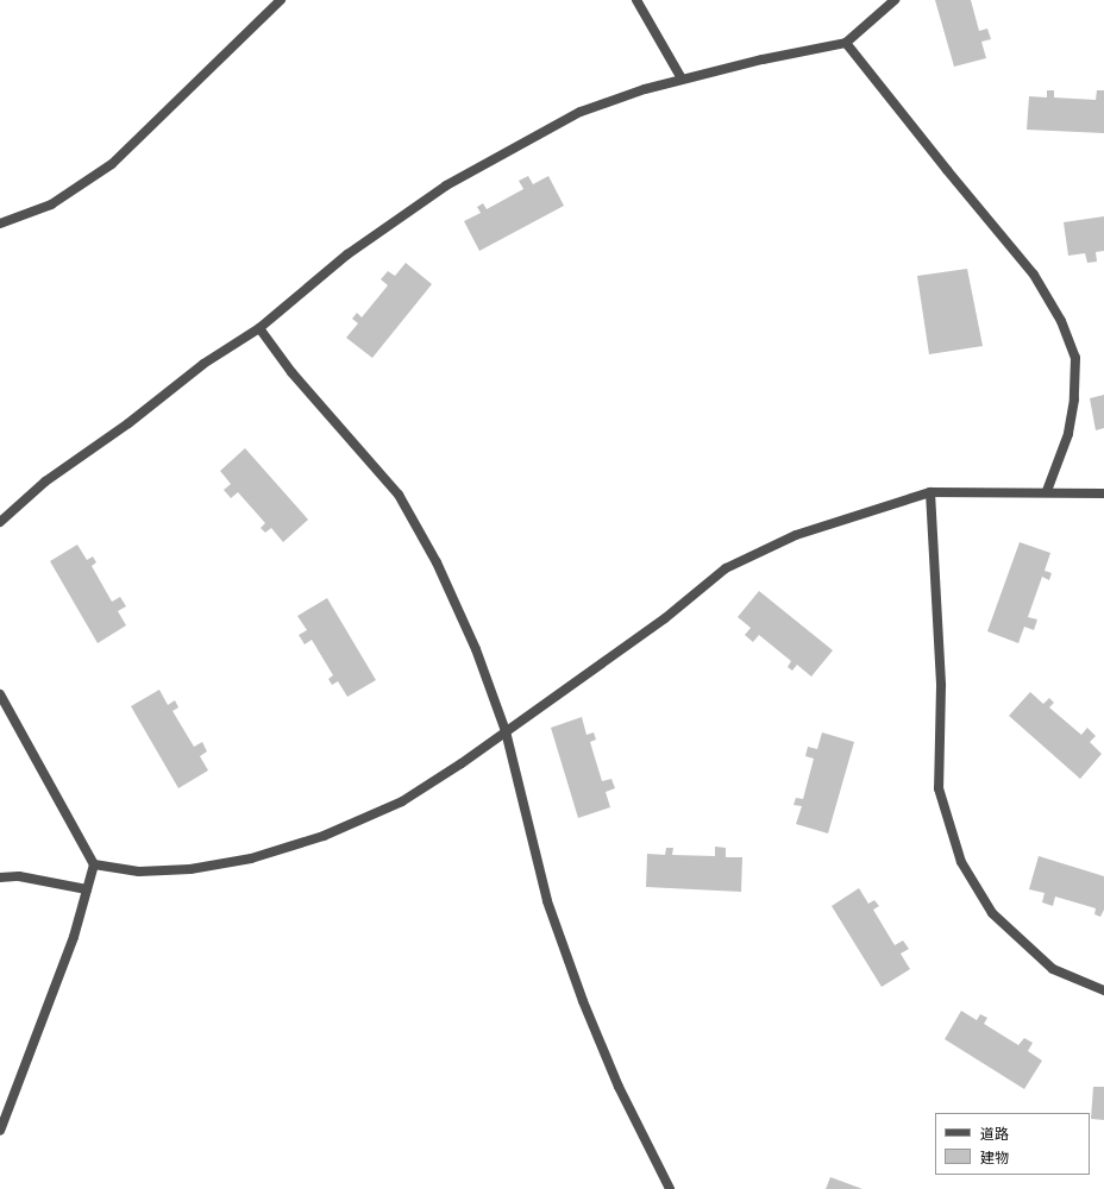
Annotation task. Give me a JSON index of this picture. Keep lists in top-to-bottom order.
{
  "legend": ["道路", "建物"]
}
